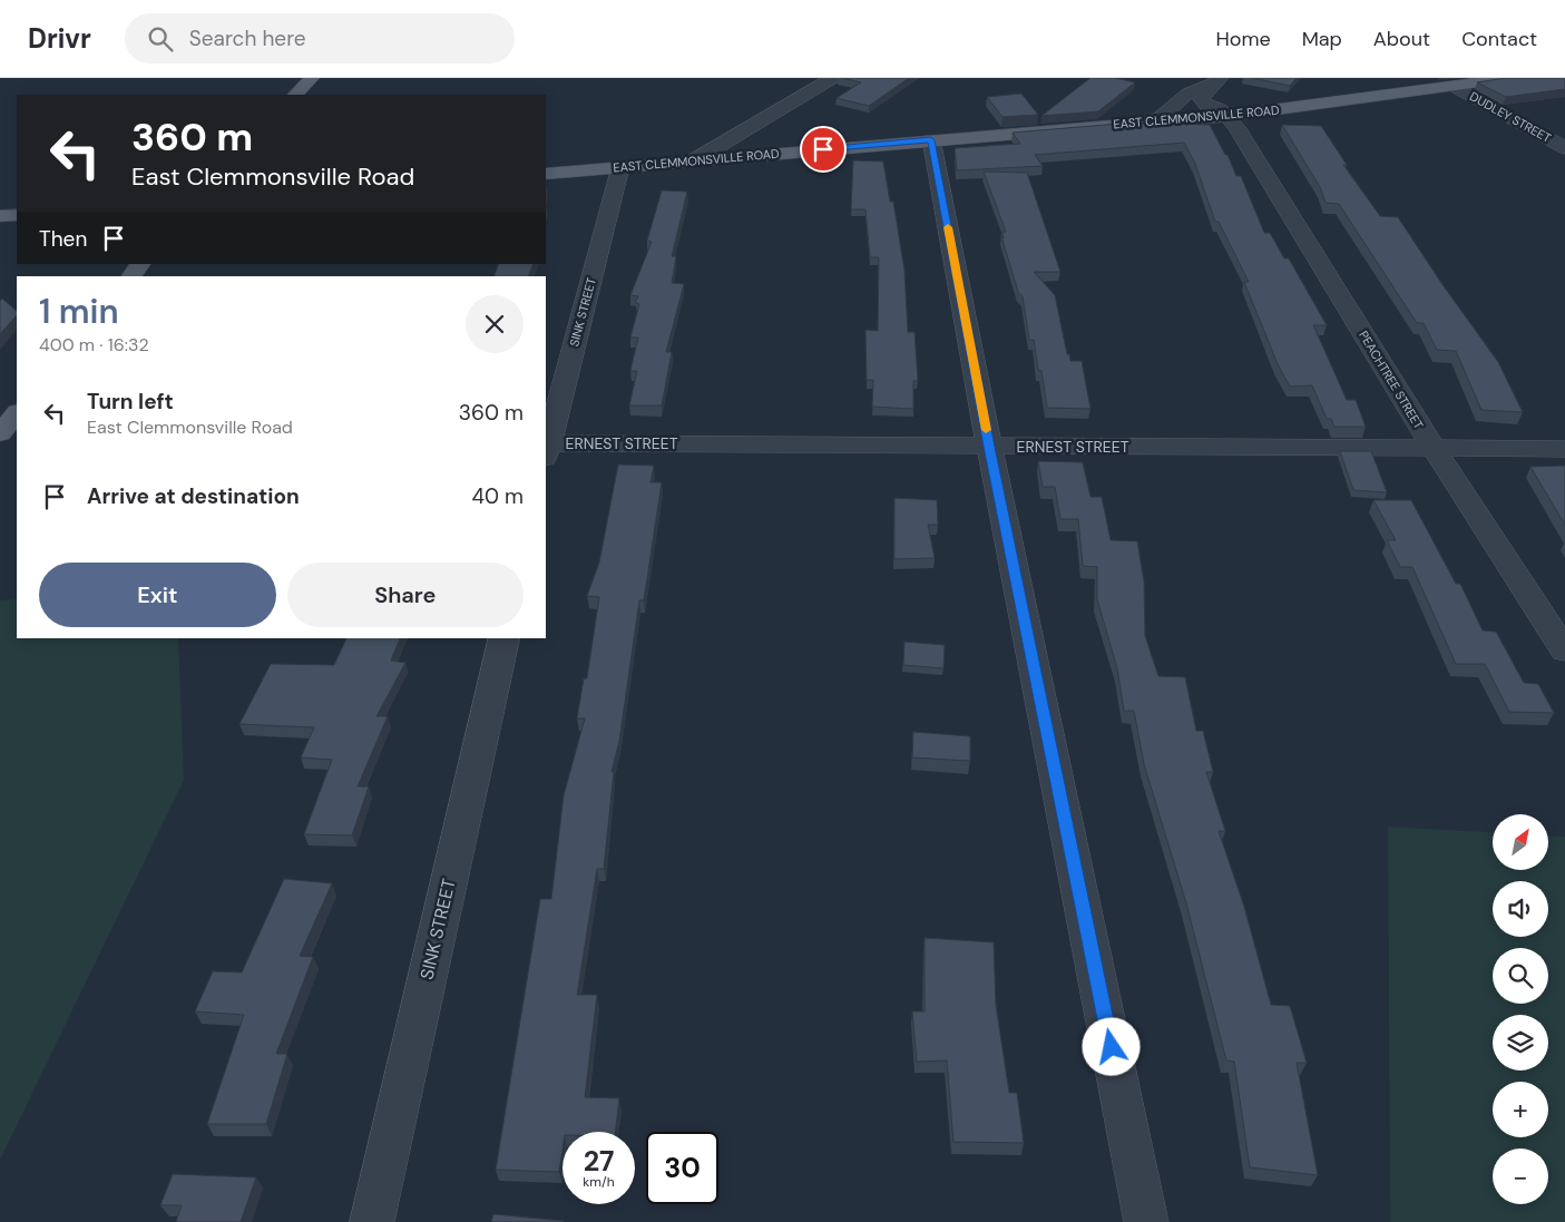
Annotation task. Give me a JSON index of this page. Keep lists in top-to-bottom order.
{
  "streets": {
    "main road": ["EAST CLEMMONSVILLE ROAD"],
    "street": [
      "DUDLEY STREET",
      "SINK STREET",
      "PEACHTREE STREET",
      "ERNEST STREET"
    ]
  },
  "crossings": [
    ["EAST CLEMMONSVILLE ROAD", "DUDLEY STREET"],
    ["EAST CLEMMONSVILLE ROAD", "SINK STREET"],
    ["EAST CLEMMONSVILLE ROAD", "PEACHTREE STREET"],
    ["SINK STREET", "ERNEST STREET"],
    ["PEACHTREE STREET", "ERNEST STREET"]
  ],
  "north": "top right",
  "page": {
    "header": "Drivr",
    "search": "Search here",
    "nav": [
      "Home",
      "Map",
      "About",
      "Contact"
    ],
    "turn": ["360 m", "East Clemmonsville Road"],
    "then": "Then",
    "heading": ["1 min", "400 m · 16:32"],
    "list": [
      {
        "name": "Turn left",
        "note": "East Clemmonsville Road",
        "value": "360 m"
      },
      {
        "name": "Arrive at destination",
        "value": "40 m"
      }
    ],
    "buttons": ["Exit", "Share"],
    "map_buttons": ["+", "−"],
    "speed": "27 km/h",
    "limit": "30"
  }
}
